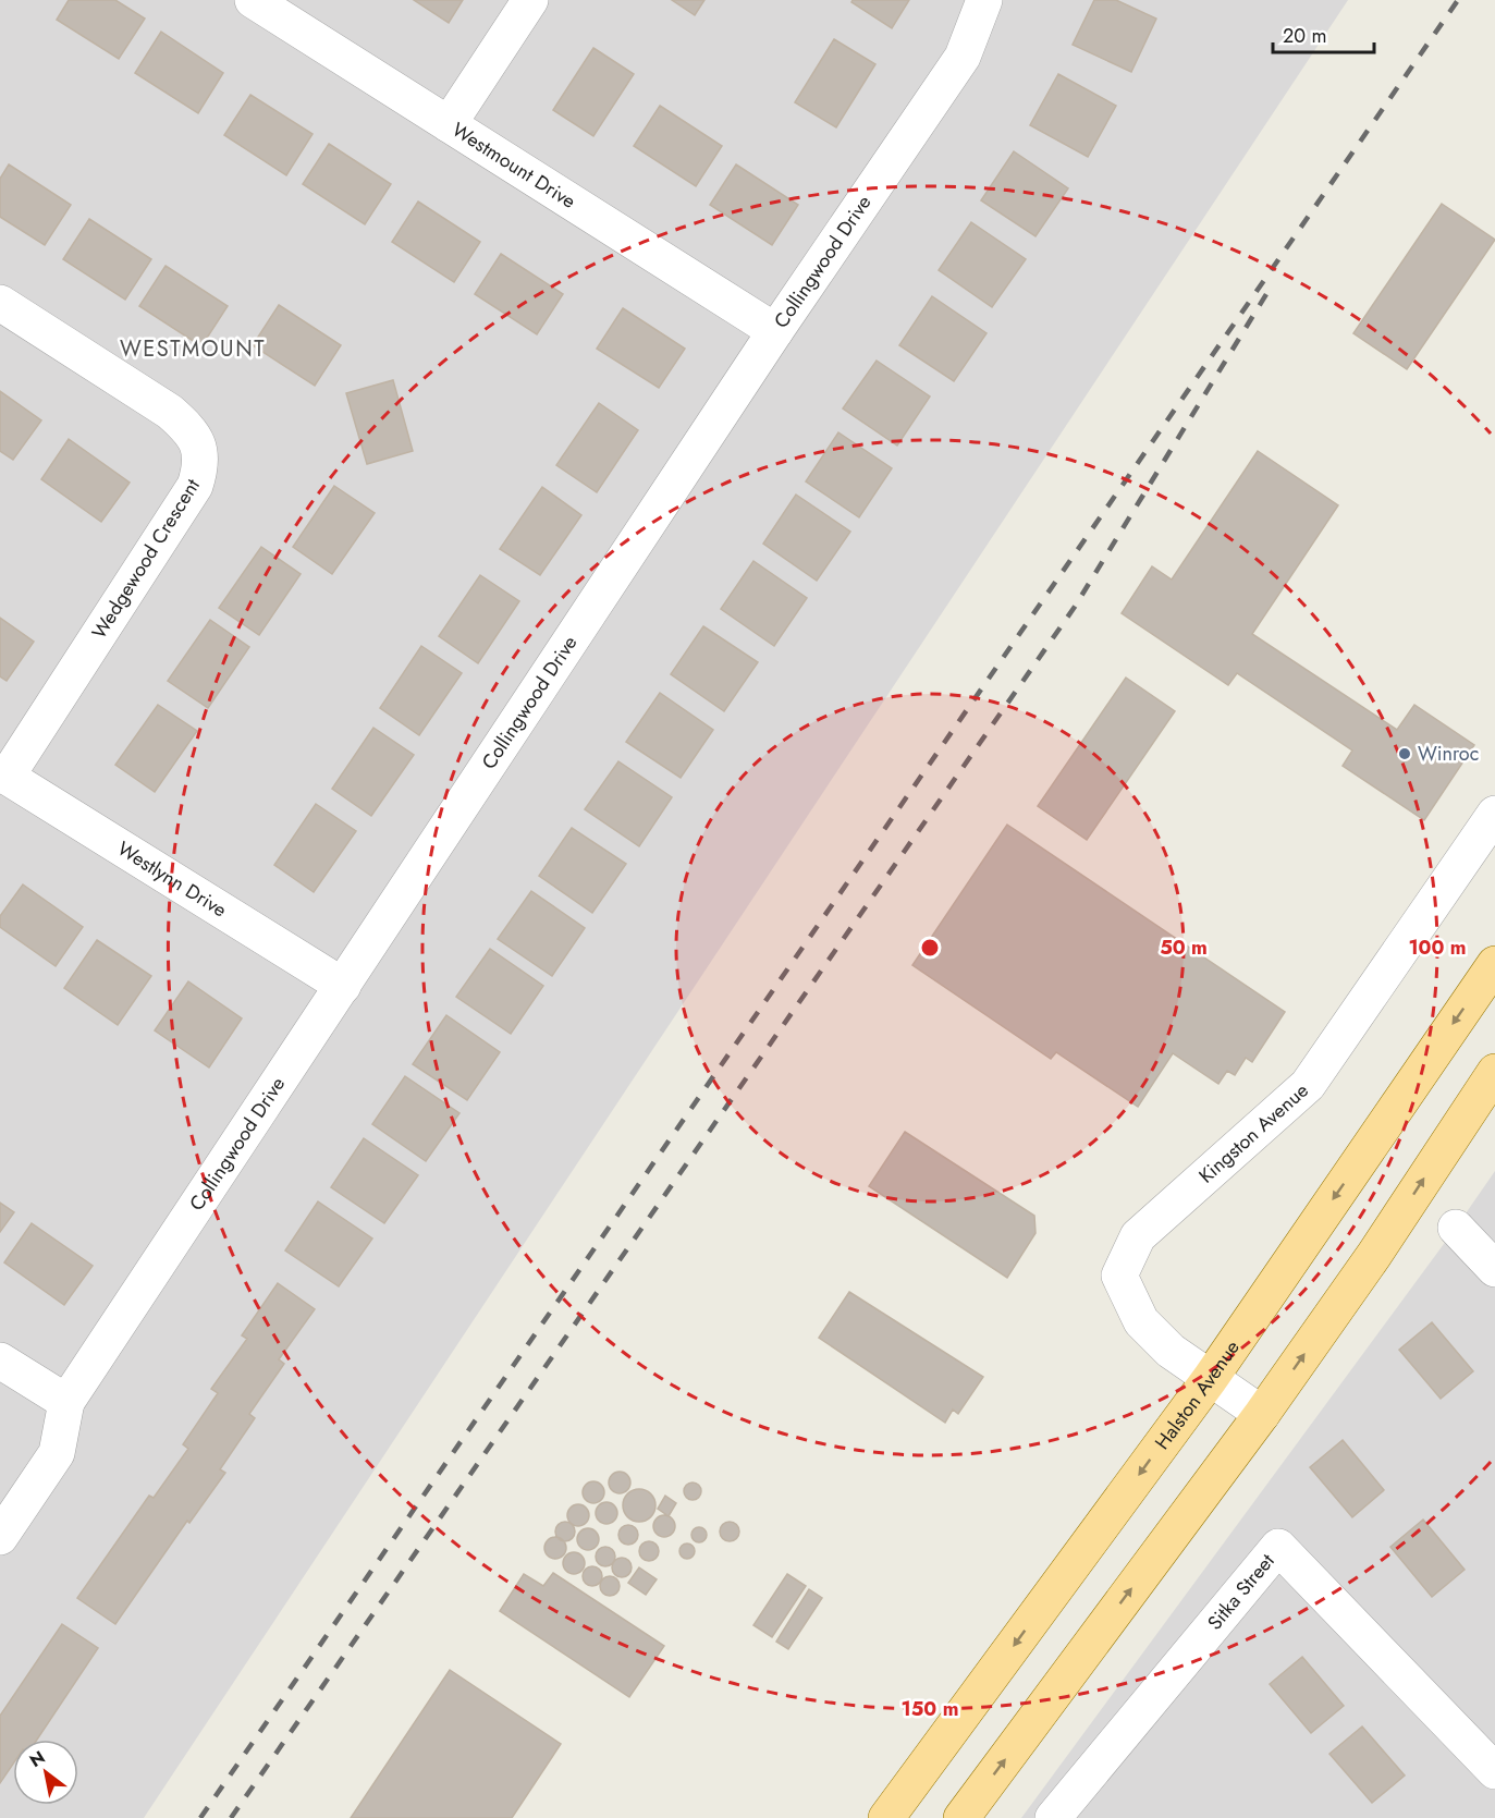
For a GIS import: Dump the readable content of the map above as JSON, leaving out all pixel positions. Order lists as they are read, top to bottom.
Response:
{
  "streets": {
    "main road": ["Halston Avenue"],
    "street": [
      "Westmount Drive",
      "Collingwood Drive",
      "Wedgewood Crescent",
      "Westlynn Drive",
      "Kingston Avenue",
      "Sitka Street"
    ]
  },
  "crossings": [
    ["Westmount Drive", "Collingwood Drive"],
    ["Collingwood Drive", "Westlynn Drive"],
    ["Wedgewood Crescent", "Westlynn Drive"],
    ["Kingston Avenue", "Halston Avenue"]
  ],
  "districts": ["WESTMOUNT"],
  "places": ["Winroc"],
  "scale_bar": "20 m",
  "north": "top left",
  "rings": ["50 m", "100 m", "150 m"]
}
